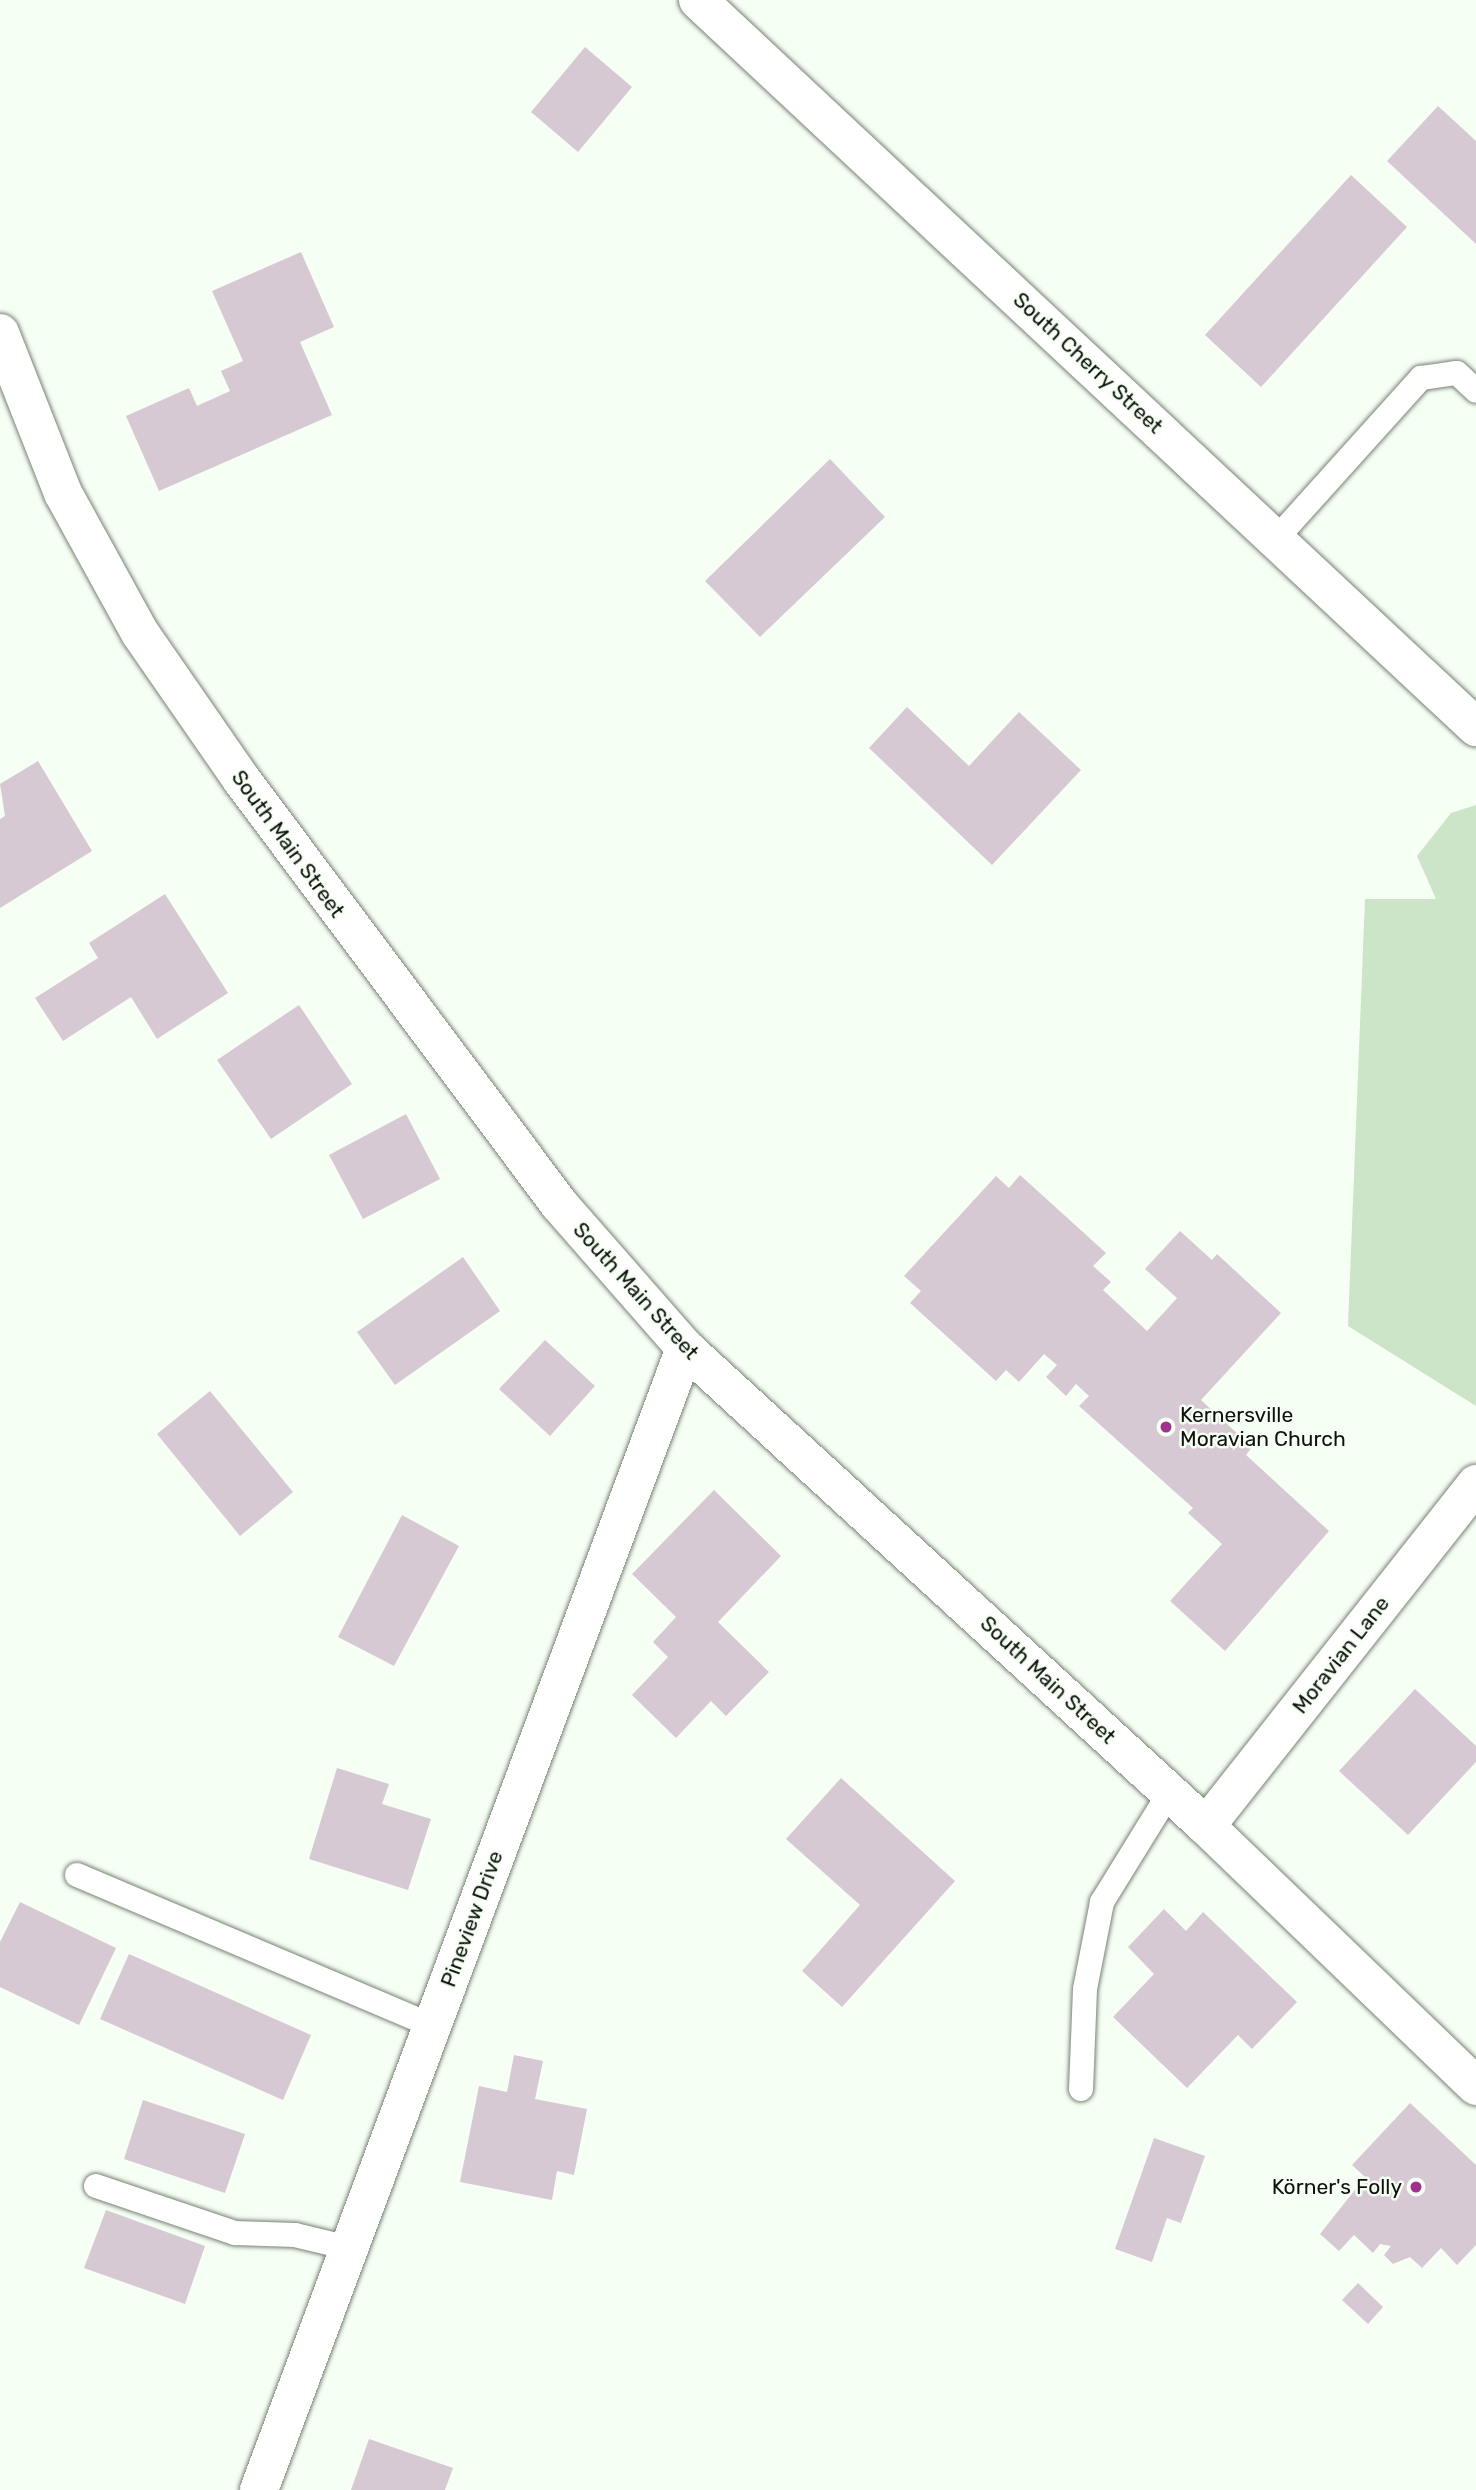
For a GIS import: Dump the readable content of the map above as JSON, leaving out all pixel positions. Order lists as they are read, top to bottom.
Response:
{
  "streets": {
    "main road": [
      "South Cherry Street",
      "South Main Street",
      "Moravian Lane",
      "Pineview Drive"
    ]
  },
  "crossings": [
    ["South Main Street", "Moravian Lane"],
    ["South Main Street", "Pineview Drive"]
  ],
  "places": ["Kernersville Moravian Church", "Körner's Folly"]
}
